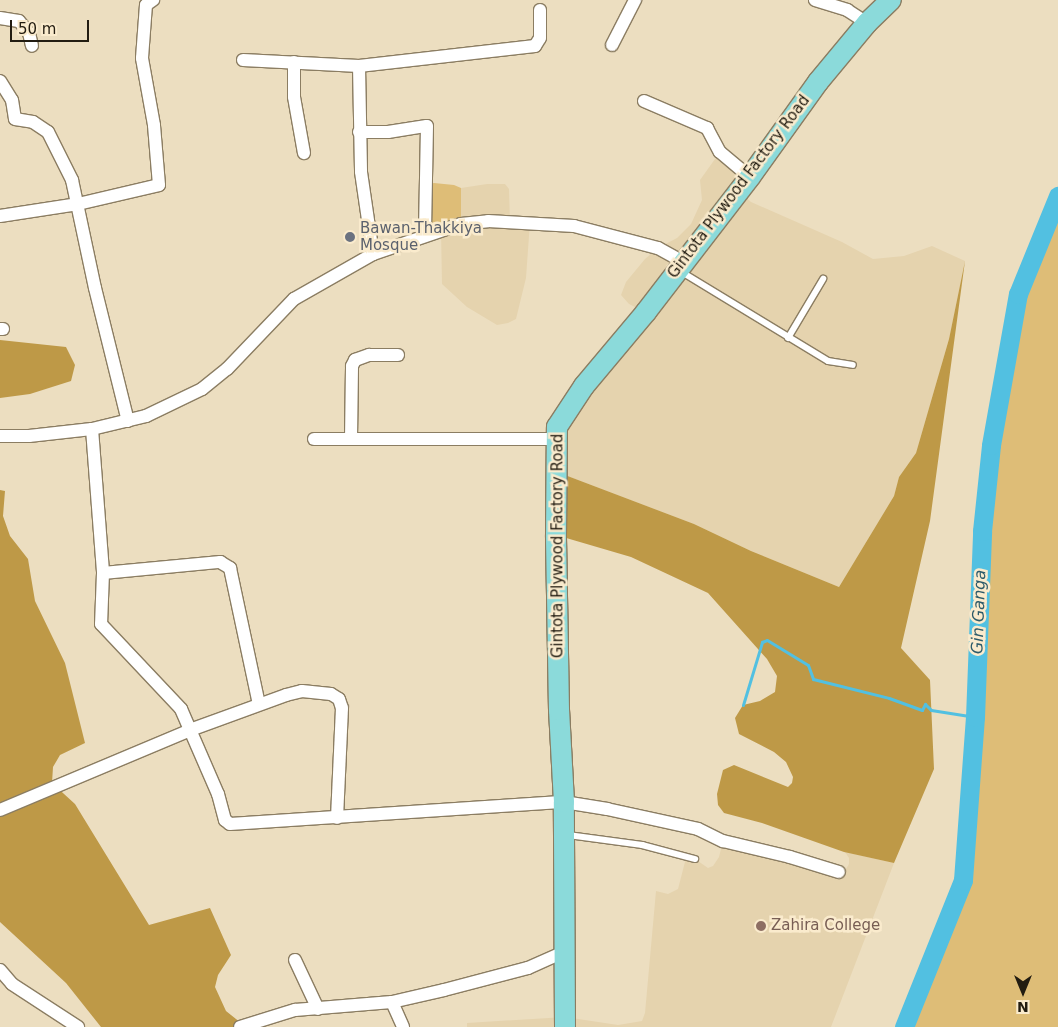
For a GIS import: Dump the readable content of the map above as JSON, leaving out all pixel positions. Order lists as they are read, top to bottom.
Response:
{
  "streets": {
    "main road": ["Gintota Plywood Factory Road"]
  },
  "water": ["Gin Ganga"],
  "places": ["Bawan-Thakkiya Mosque", "Zahira College"],
  "scale_bar": "50 m",
  "north": "bottom"
}
